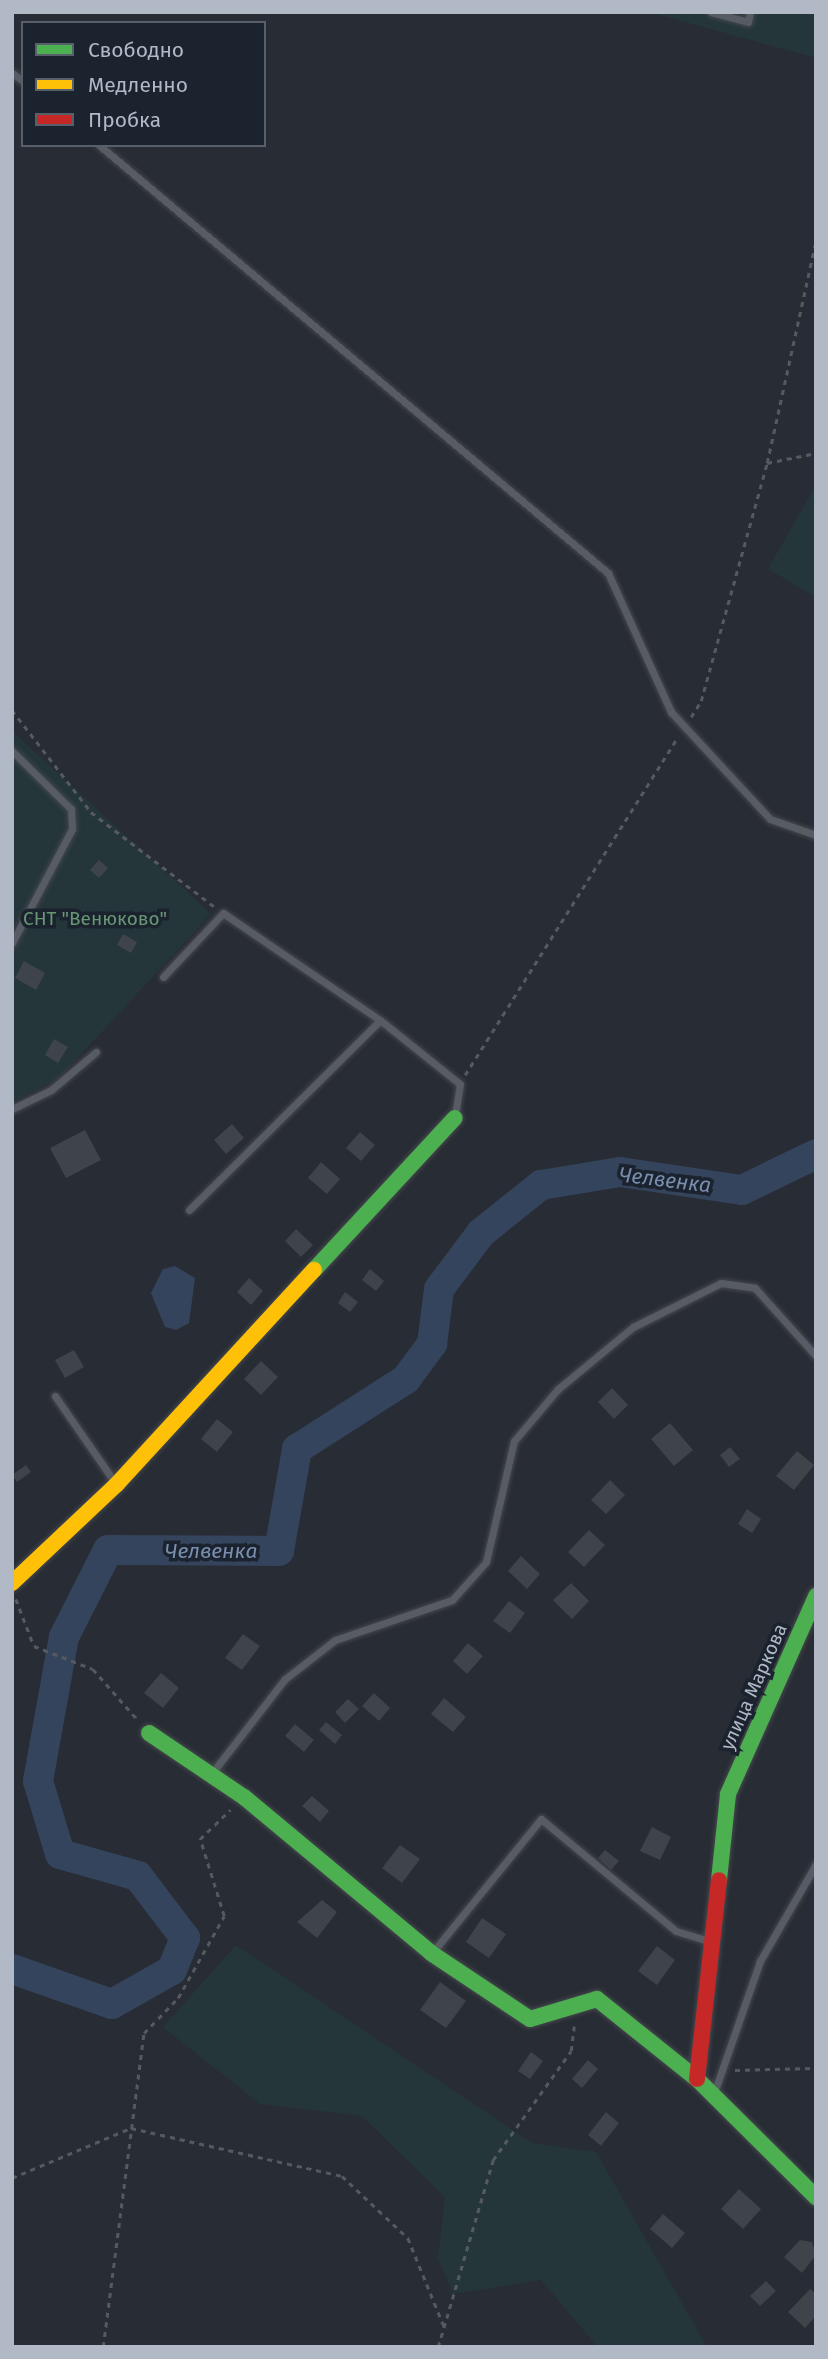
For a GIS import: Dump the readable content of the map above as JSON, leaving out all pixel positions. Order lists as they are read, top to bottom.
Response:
{
  "streets": {
    "street": ["улица Маркова"]
  },
  "water": ["Челвенка"],
  "parks": ["СНТ \"Венюково\""],
  "legend": ["Свободно", "Медленно", "Пробка"]
}
